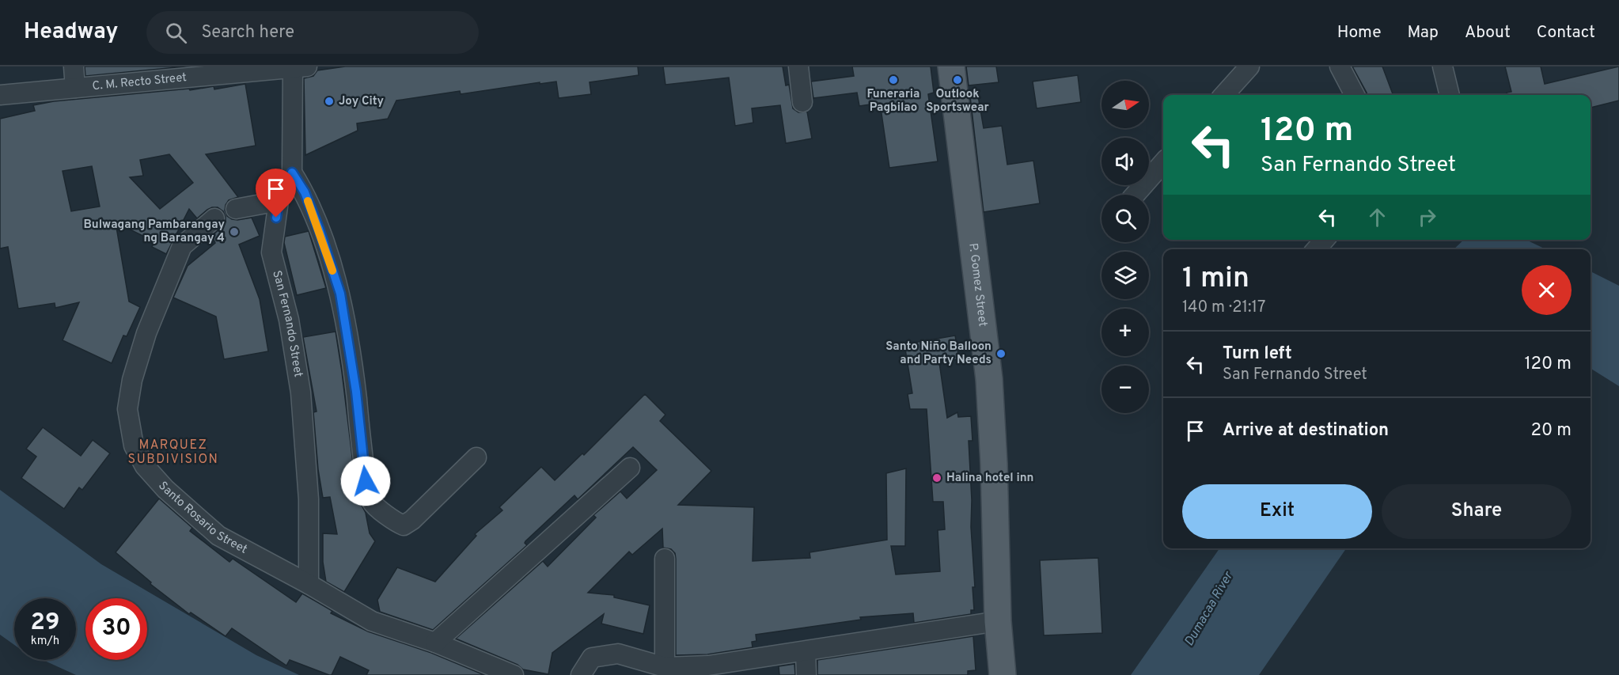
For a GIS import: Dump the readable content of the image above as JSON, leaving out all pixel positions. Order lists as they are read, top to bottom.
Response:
{
  "streets": {
    "main road": ["P. Gomez Street"],
    "street": ["C. M. Recto Street", "San Fernando Street", "Santo Rosario Street"]
  },
  "crossings": [
    ["C. M. Recto Street", "San Fernando Street"],
    ["San Fernando Street", "Santo Rosario Street"]
  ],
  "districts": ["MARQUEZ SUBDIVISION"],
  "water": ["Dumacaa River"],
  "places": [
    "Funeraria Pagbilao",
    "Outlook Sportswear",
    "Joy City",
    "Bulwagang Pambarangay ng Barangay 4",
    "Santo Niño Balloon and Party Needs",
    "Halina hotel inn"
  ],
  "north": "right",
  "page": {
    "header": "Headway",
    "search": "Search here",
    "nav": [
      "Home",
      "Map",
      "About",
      "Contact"
    ],
    "map_buttons": ["+", "−"],
    "turn": ["120 m", "San Fernando Street"],
    "heading": ["1 min", "140 m · 21:17"],
    "list": [
      {
        "name": "Turn left",
        "note": "San Fernando Street",
        "value": "120 m"
      },
      {
        "name": "Arrive at destination",
        "value": "20 m"
      }
    ],
    "buttons": ["Exit", "Share"],
    "speed": "29 km/h",
    "limit": "30"
  }
}
